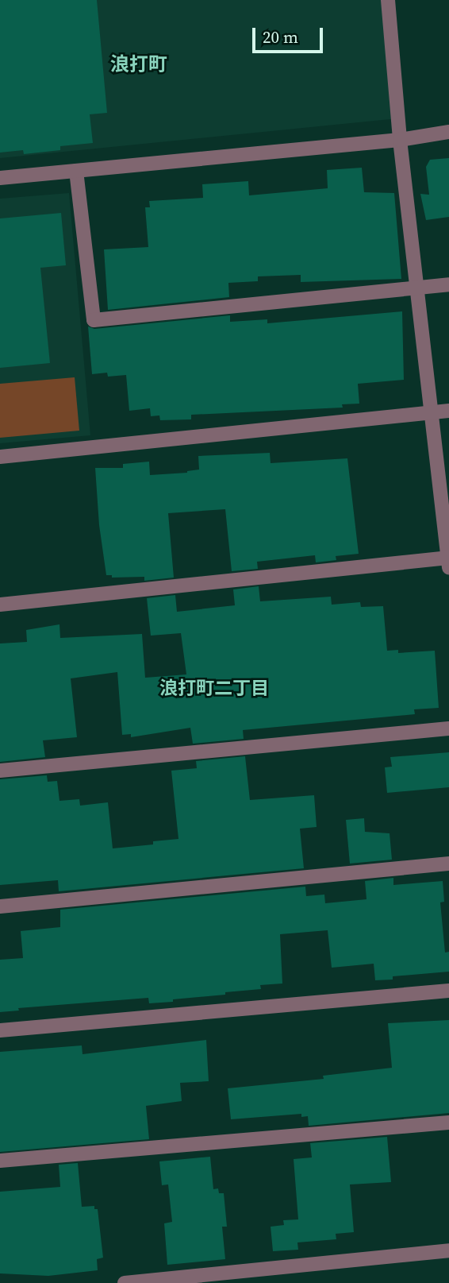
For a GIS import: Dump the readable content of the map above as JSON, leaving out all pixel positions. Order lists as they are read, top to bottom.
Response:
{
  "districts": ["浪打町", "浪打町二丁目"],
  "scale_bar": "20 m"
}
